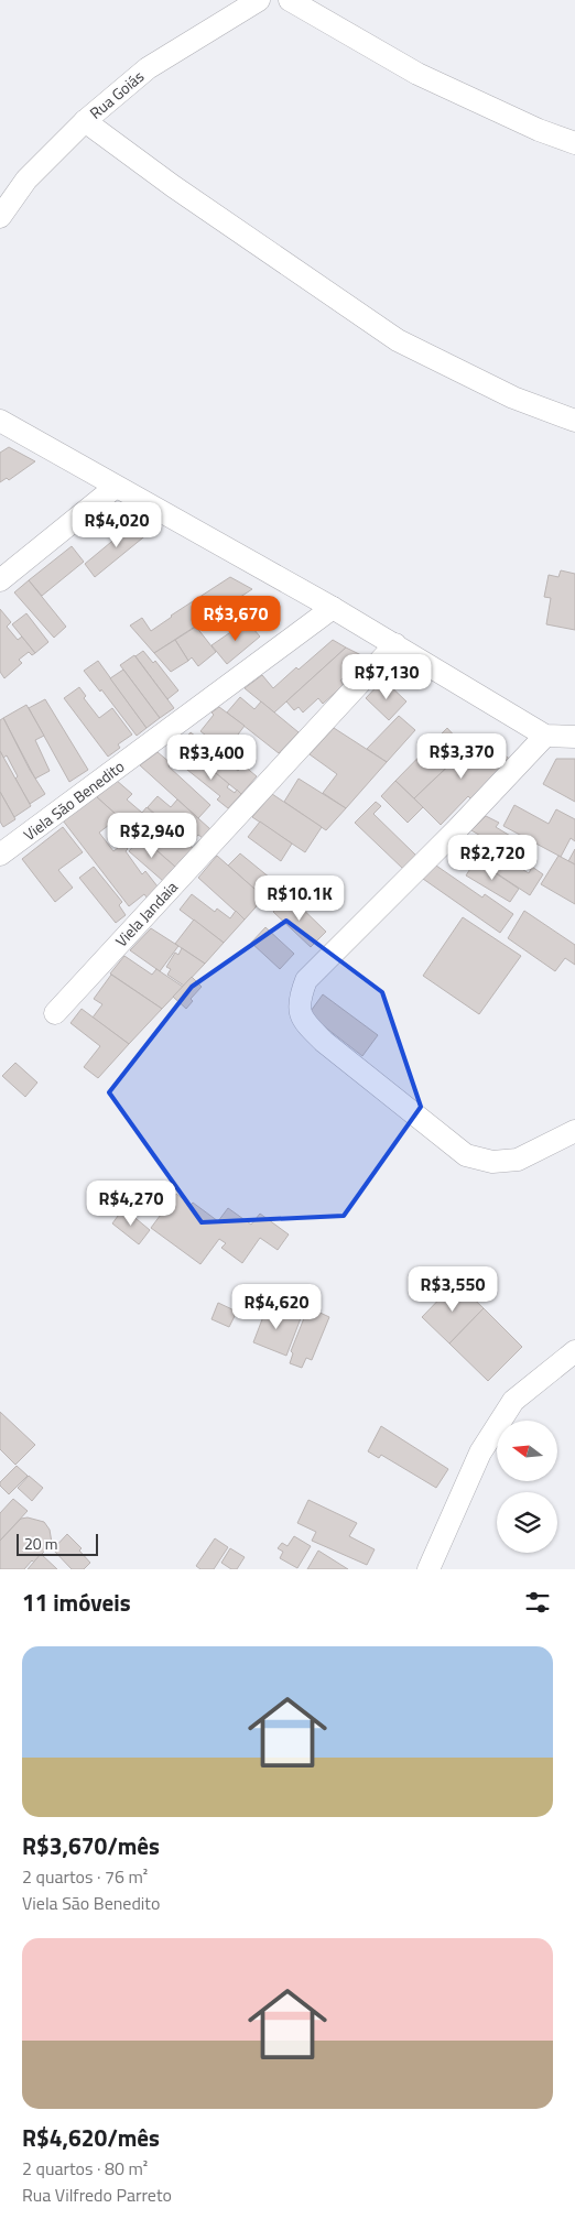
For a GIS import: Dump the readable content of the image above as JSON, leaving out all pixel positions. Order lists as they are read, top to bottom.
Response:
{
  "streets": {
    "street": ["Rua Goiás", "Viela São Benedito", "Viela Jandaia"]
  },
  "scale_bar": "20 m",
  "north": "left",
  "page": {
    "price": [
      "R$4,020",
      "R$3,670",
      "R$7,130",
      "R$3,370",
      "R$3,400",
      "R$2,940",
      "R$2,720",
      "R$10.1K",
      "R$4,270",
      "R$3,550",
      "R$4,620"
    ],
    "scale": "20 m",
    "heading": "11 imóveis",
    "list": [
      {
        "name": "R$3,670/mês",
        "note": "2 quartos · 76 m² · Viela São Benedito"
      },
      {
        "name": "R$4,620/mês",
        "note": "2 quartos · 80 m² · Rua Vilfredo Parreto"
      }
    ]
  }
}
